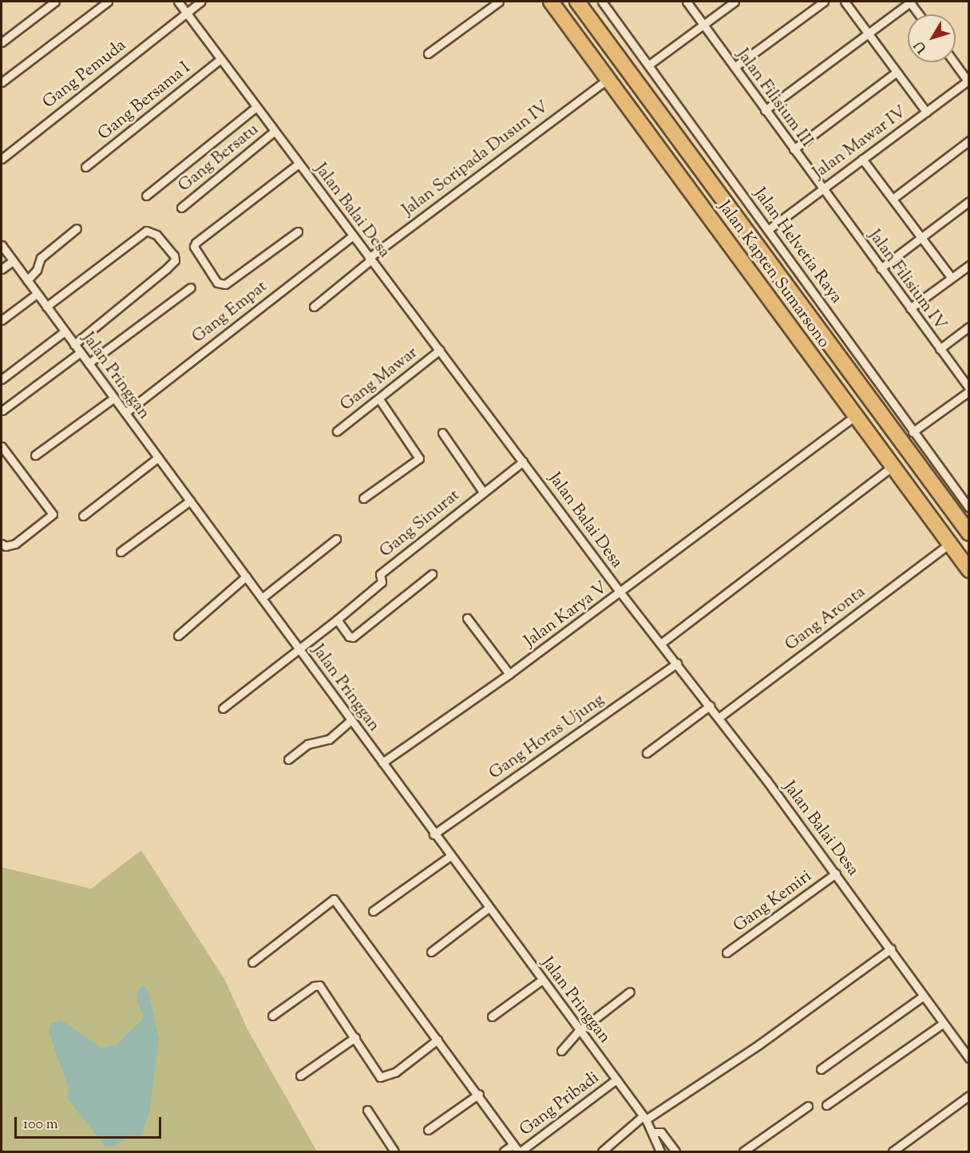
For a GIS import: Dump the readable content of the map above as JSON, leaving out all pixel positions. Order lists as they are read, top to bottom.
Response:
{
  "streets": {
    "highway": ["Jalan Kapten Sumarsono"],
    "street": [
      "Gang Pemuda",
      "Jalan Filisium III",
      "Gang Bersama I",
      "Jalan Mawar IV",
      "Gang Bersatu",
      "Jalan Soripada Dusun IV",
      "Jalan Balai Desa",
      "Jalan Helvetia Raya",
      "Jalan Filisium IV",
      "Gang Empat",
      "Jalan Pringgan",
      "Gang Mawar",
      "Gang Sinurat",
      "Jalan Karya V",
      "Gang Aronta",
      "Gang Horas Ujung",
      "Gang Kemiri",
      "Gang Pribadi"
    ]
  },
  "crossings": [
    ["Gang Pemuda", "Jalan Balai Desa"],
    ["Jalan Filisium III", "Jalan Mawar IV"],
    ["Jalan Filisium III", "Jalan Filisium IV"],
    ["Gang Bersama I", "Jalan Balai Desa"],
    ["Jalan Mawar IV", "Jalan Helvetia Raya"],
    ["Jalan Mawar IV", "Jalan Filisium IV"],
    ["Gang Bersatu", "Jalan Balai Desa"],
    ["Jalan Soripada Dusun IV", "Jalan Balai Desa"],
    ["Jalan Soripada Dusun IV", "Jalan Kapten Sumarsono"],
    ["Jalan Balai Desa", "Gang Empat"],
    ["Jalan Balai Desa", "Gang Mawar"],
    ["Jalan Balai Desa", "Gang Sinurat"],
    ["Jalan Balai Desa", "Jalan Karya V"],
    ["Jalan Balai Desa", "Gang Aronta"],
    ["Jalan Balai Desa", "Gang Horas Ujung"],
    ["Jalan Balai Desa", "Gang Kemiri"],
    ["Jalan Kapten Sumarsono", "Jalan Karya V"],
    ["Jalan Kapten Sumarsono", "Gang Aronta"],
    ["Gang Empat", "Jalan Pringgan"],
    ["Jalan Pringgan", "Gang Sinurat"],
    ["Jalan Pringgan", "Jalan Karya V"],
    ["Jalan Pringgan", "Gang Horas Ujung"],
    ["Jalan Pringgan", "Gang Pribadi"]
  ],
  "scale_bar": "100 m",
  "north": "bottom left"
}
